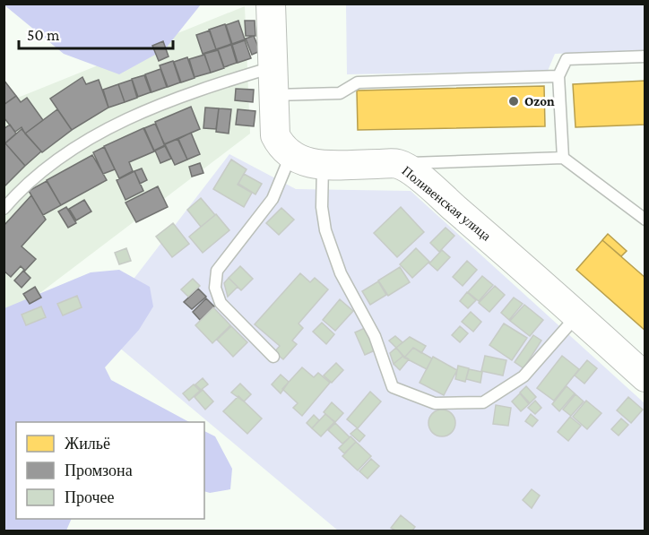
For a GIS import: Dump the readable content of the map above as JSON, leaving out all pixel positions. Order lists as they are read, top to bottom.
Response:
{
  "streets": {
    "street": ["Поливенская улица"]
  },
  "places": ["Ozon"],
  "legend": ["Жильё", "Промзона", "Прочее"],
  "scale_bar": "50 m"
}
